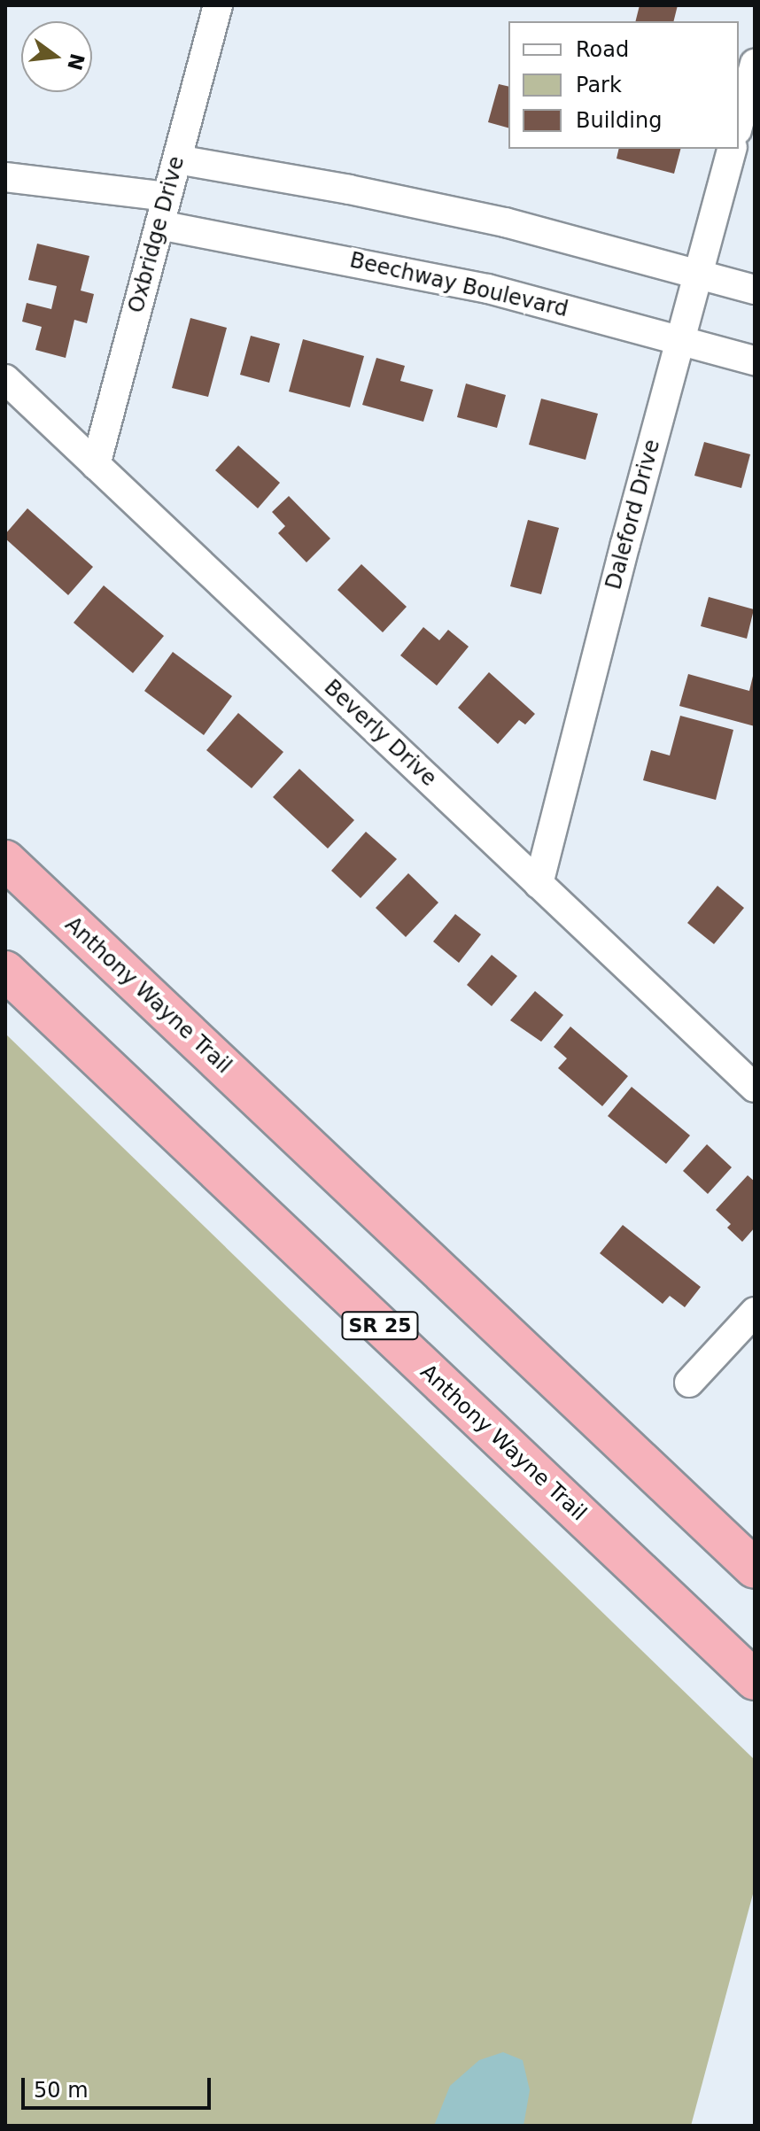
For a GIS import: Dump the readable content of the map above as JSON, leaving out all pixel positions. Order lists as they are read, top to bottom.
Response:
{
  "streets": {
    "highway": ["Anthony Wayne Trail", "SR 25"],
    "street": [
      "Oxbridge Drive",
      "Beechway Boulevard",
      "Daleford Drive",
      "Beverly Drive"
    ]
  },
  "crossings": [
    ["Oxbridge Drive", "Beechway Boulevard"],
    ["Oxbridge Drive", "Beverly Drive"],
    ["Beechway Boulevard", "Daleford Drive"],
    ["Daleford Drive", "Beverly Drive"]
  ],
  "legend": ["Road", "Park", "Building"],
  "scale_bar": "50 m",
  "north": "right"
}
